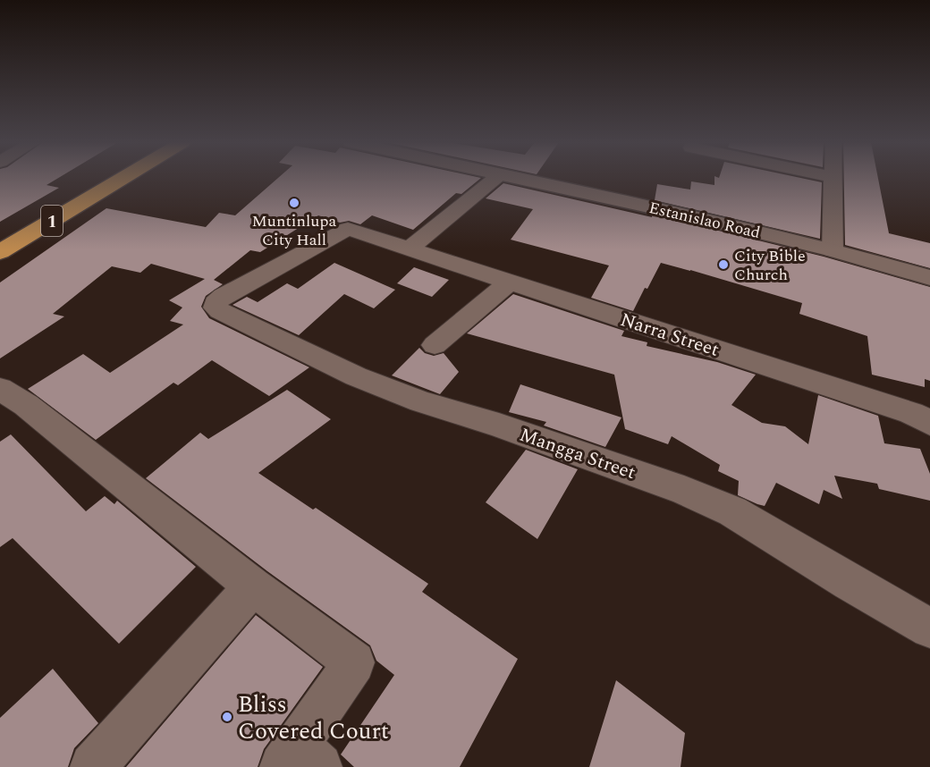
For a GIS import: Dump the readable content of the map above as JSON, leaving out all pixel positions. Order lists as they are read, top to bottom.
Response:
{
  "streets": {
    "highway": ["1"],
    "street": ["Estanislao Road", "Narra Street", "Mangga Street"]
  },
  "crossings": [
    ["Narra Street", "Mangga Street"]
  ],
  "places": ["Muntinlupa City Hall", "City Bible Church", "Bliss Covered Court"]
}
